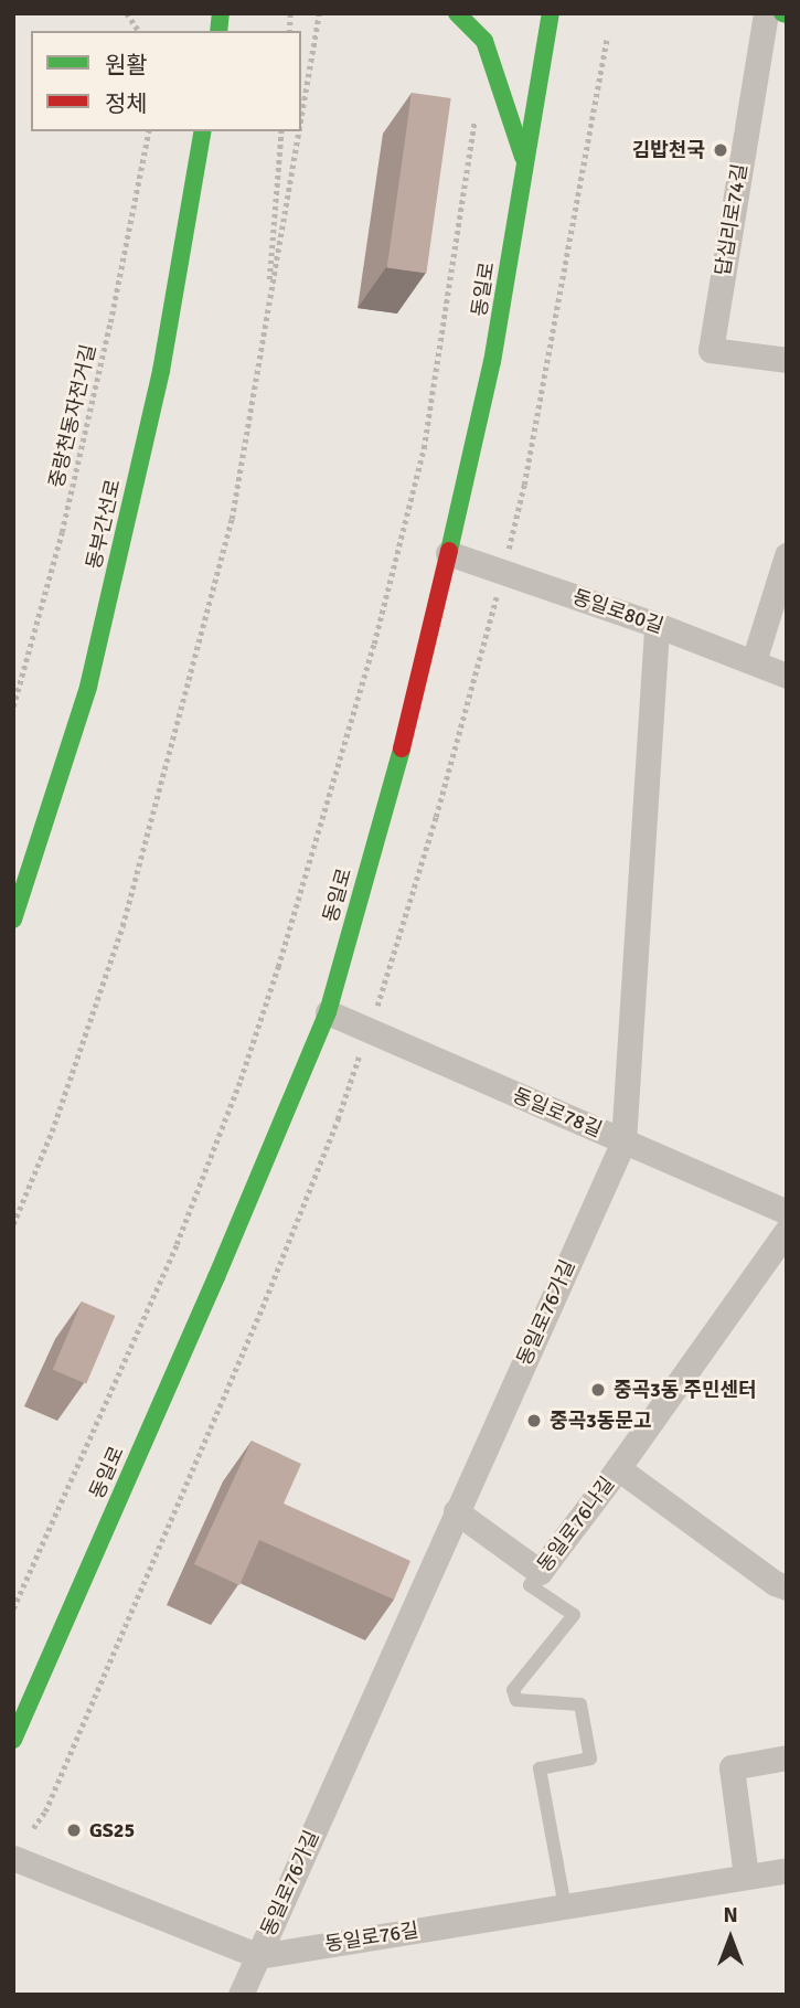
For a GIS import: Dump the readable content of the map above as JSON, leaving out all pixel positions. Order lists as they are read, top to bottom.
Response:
{
  "streets": {
    "main road": ["동일로", "동부간선로"],
    "street": [
      "답십리로74길",
      "동일로80길",
      "동일로78길",
      "동일로76가길",
      "동일로76나길",
      "동일로76길"
    ],
    "path": ["중랑천동자전거길"]
  },
  "crossings": [
    ["동일로", "동일로80길"],
    ["동일로", "동일로78길"],
    ["동일로80길", "동일로76가길"],
    ["동일로78길", "동일로76가길"],
    ["동일로76가길", "동일로76길"],
    ["동일로76나길", "동일로76길"]
  ],
  "places": [
    "김밥천국",
    "중곡3동 주민센터",
    "중곡3동문고",
    "GS25"
  ],
  "legend": ["원활", "정체"],
  "north": "top"
}
